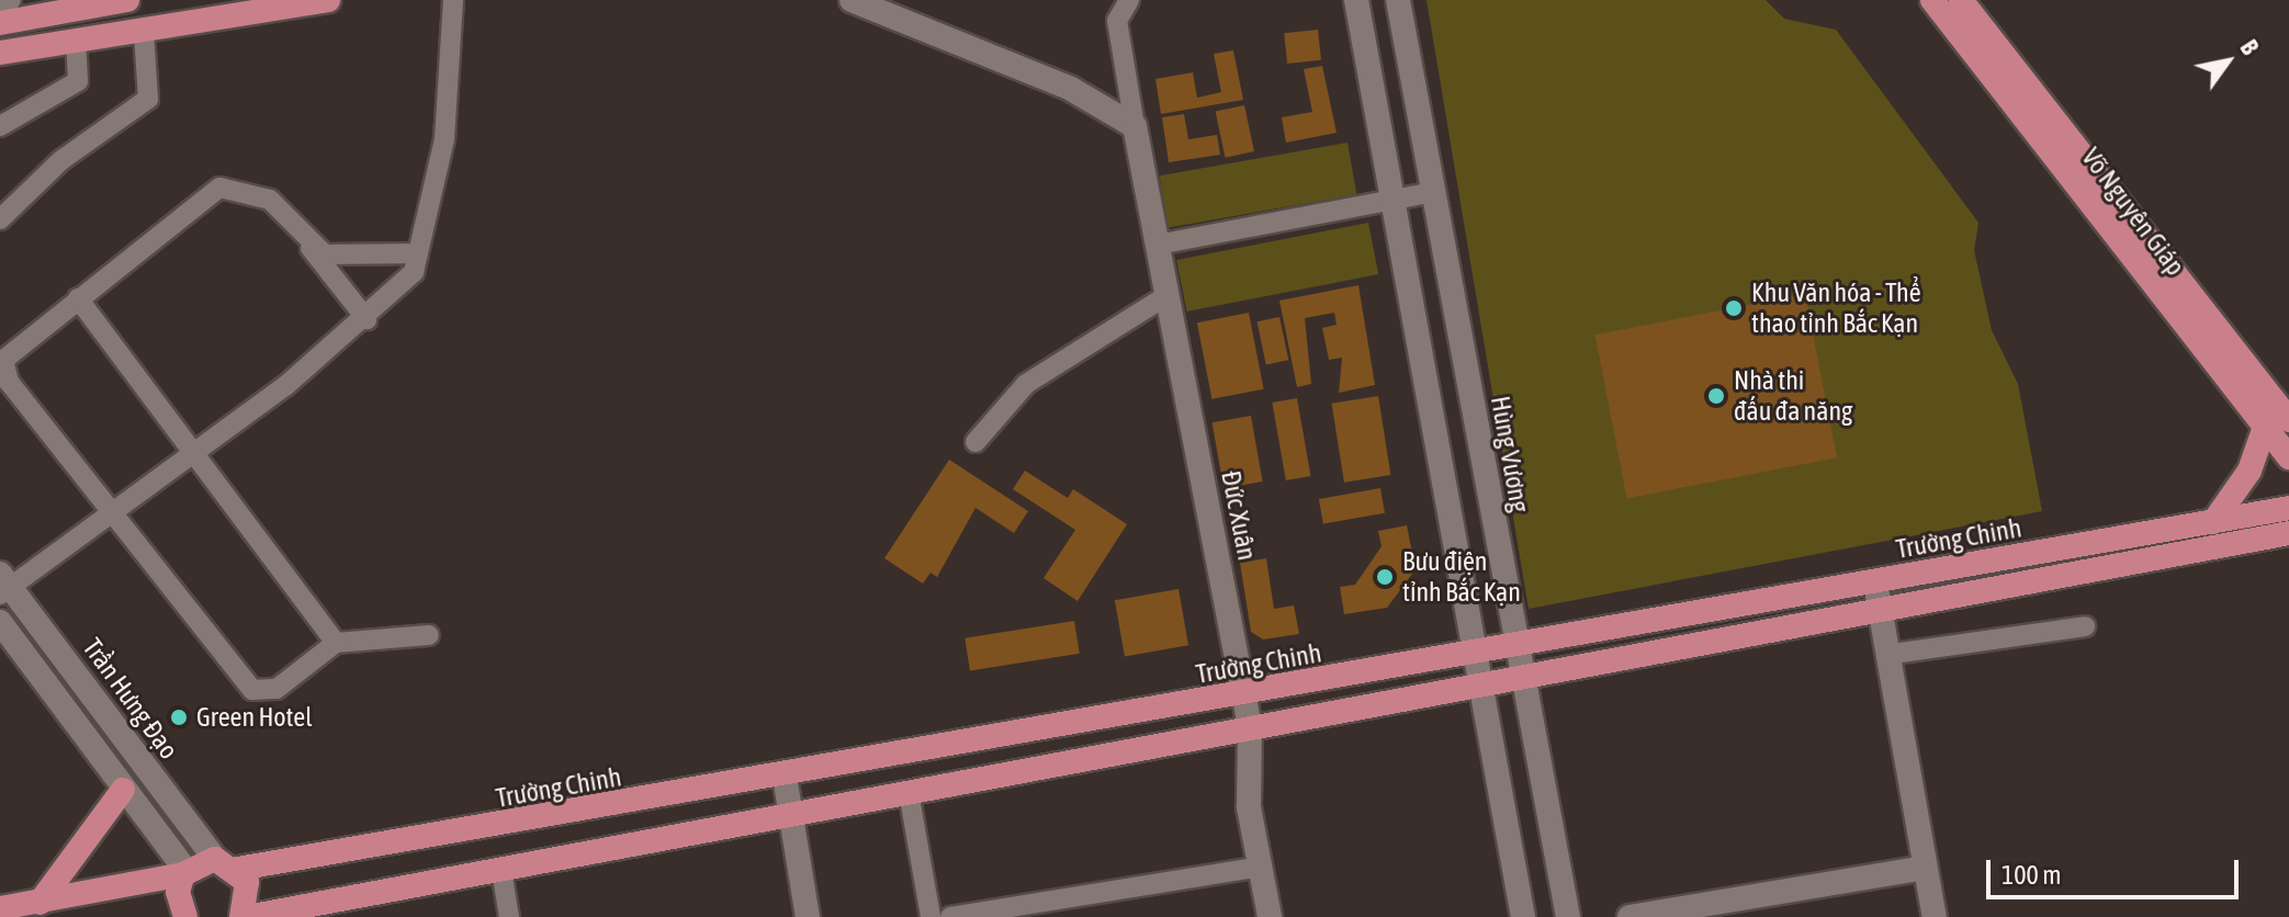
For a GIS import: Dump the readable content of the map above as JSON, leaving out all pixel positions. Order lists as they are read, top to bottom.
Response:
{
  "streets": {
    "main road": ["Võ Nguyên Giáp", "Trường Chinh"],
    "street": ["Hùng Vương", "Đức Xuân", "Trần Hưng Đạo"]
  },
  "crossings": [
    ["Hùng Vương", "Trường Chinh"],
    ["Đức Xuân", "Trường Chinh"]
  ],
  "places": [
    "Khu Văn hóa - Thể thao tỉnh Bắc Kạn",
    "Nhà thi đấu đa năng",
    "Bưu điện tỉnh Bắc Kạn",
    "Green Hotel"
  ],
  "scale_bar": "100 m",
  "north": "top right"
}
